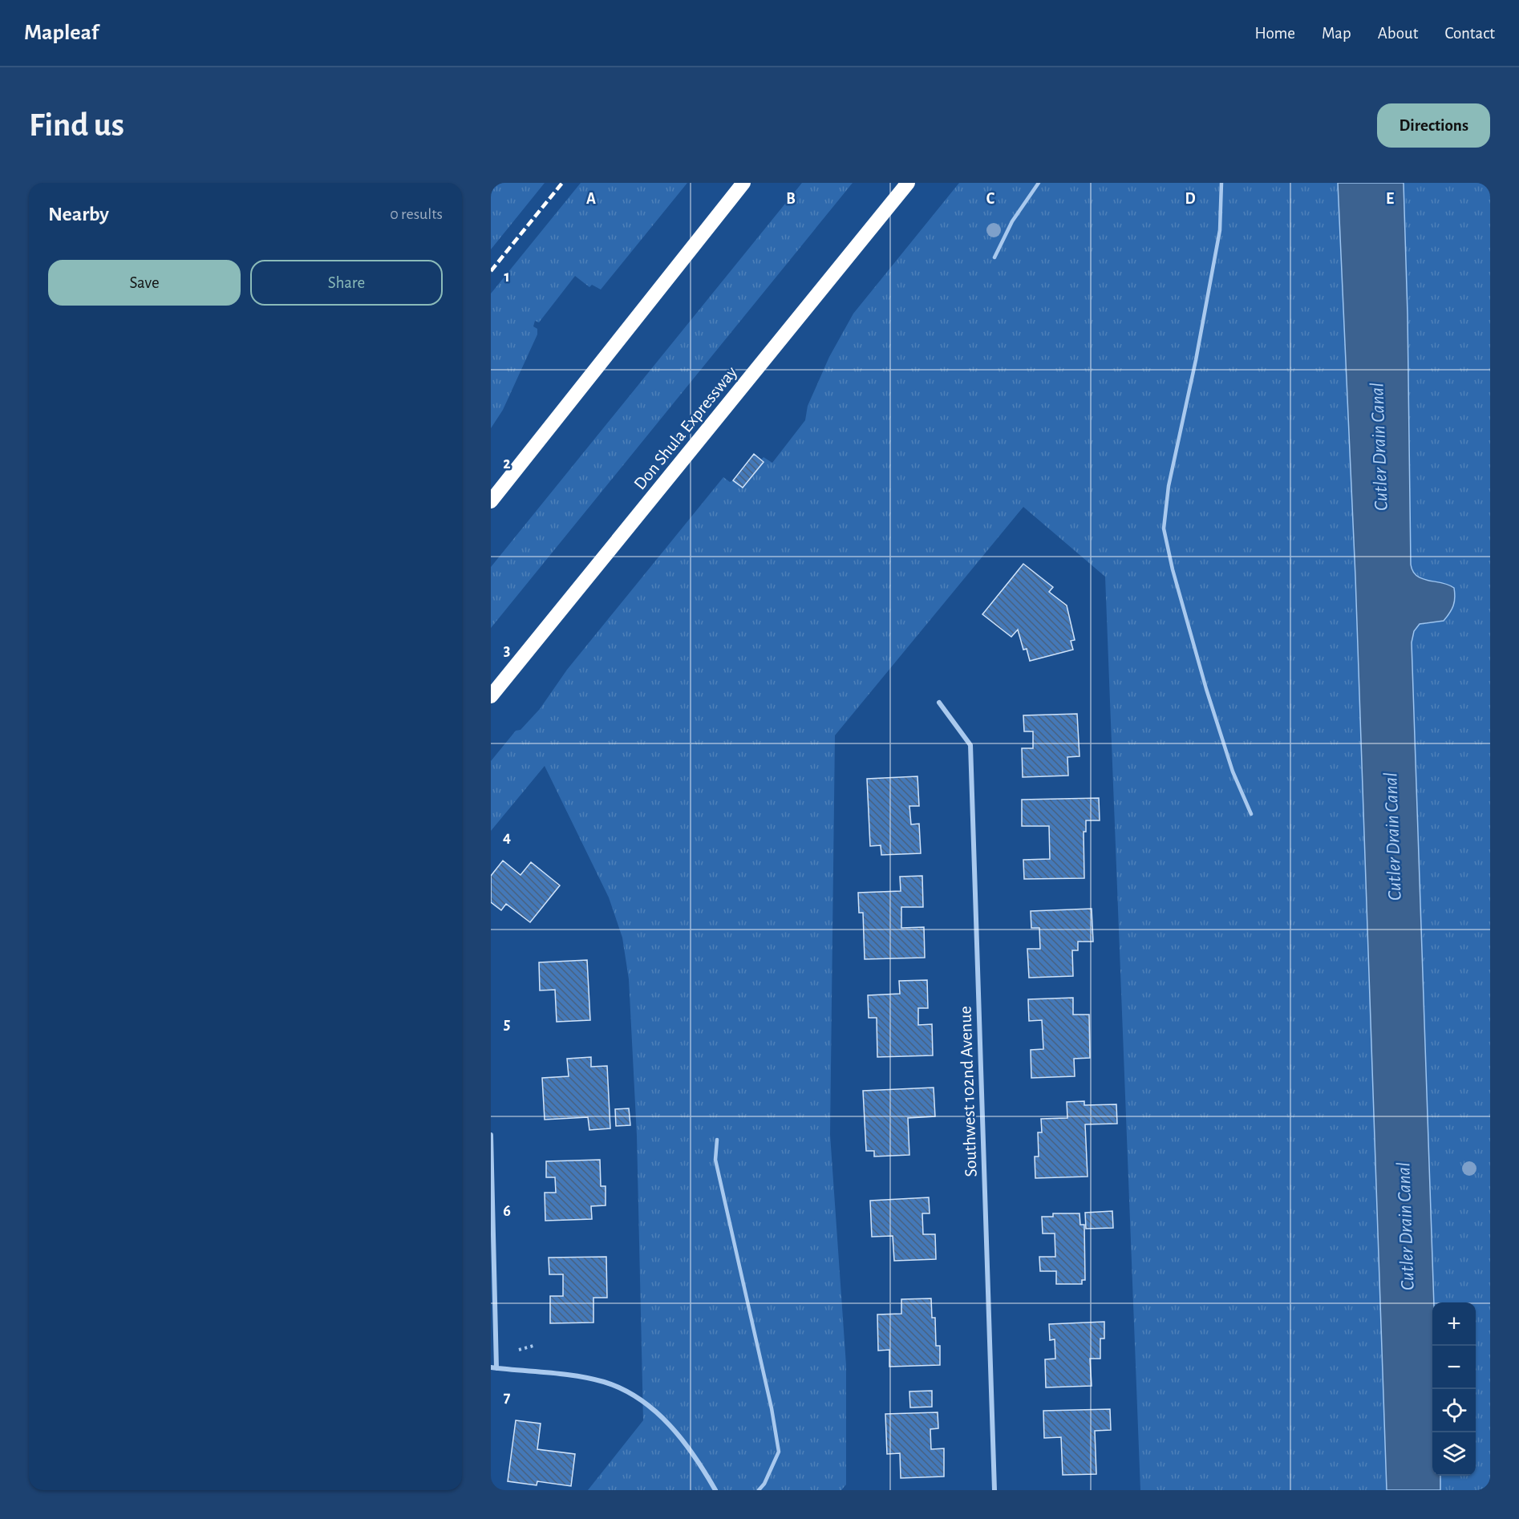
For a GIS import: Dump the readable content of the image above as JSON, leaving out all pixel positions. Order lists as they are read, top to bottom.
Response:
{
  "streets": {
    "highway": ["Don Shula Expressway"],
    "street": ["Southwest 102nd Avenue"]
  },
  "water": ["Cutler Drain Canal"],
  "page": {
    "header": "Mapleaf",
    "nav": [
      "Home",
      "Map",
      "About",
      "Contact"
    ],
    "buttons": [
      "Directions",
      ["Save", "Share"]
    ],
    "title": "Find us",
    "heading": ["Nearby", "0 results"],
    "map_buttons": ["+", "−"]
  },
  "grid": {
    "columns": [
      "A",
      "B",
      "C",
      "D",
      "E"
    ],
    "rows": [
      "1",
      "2",
      "3",
      "4",
      "5",
      "6",
      "7"
    ]
  }
}
